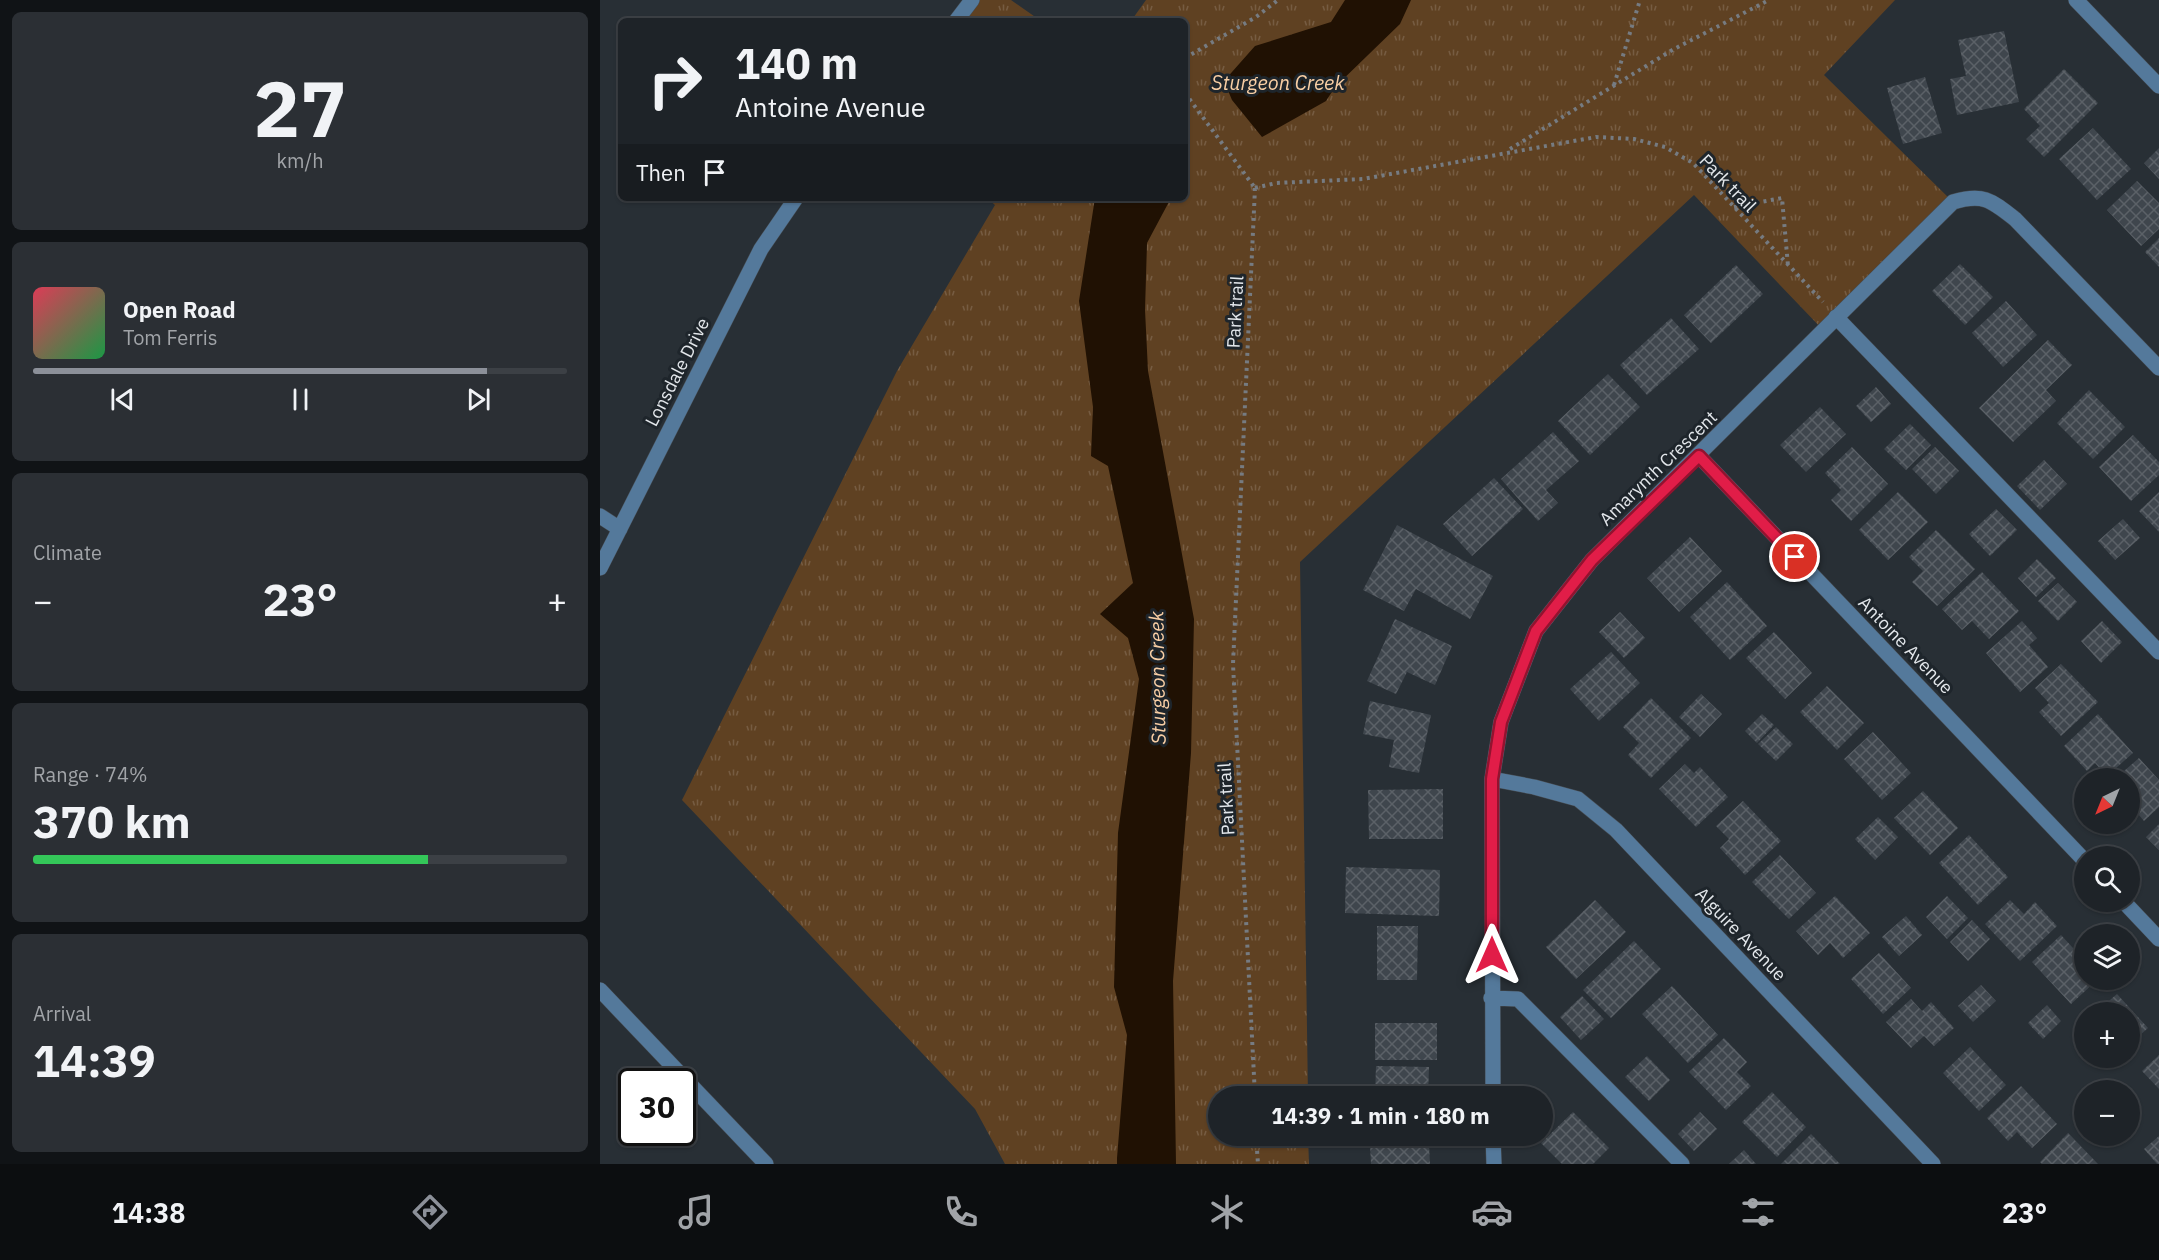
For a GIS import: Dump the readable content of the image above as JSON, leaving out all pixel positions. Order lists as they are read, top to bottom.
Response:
{
  "streets": {
    "street": [
      "Lonsdale Drive",
      "Amarynth Crescent",
      "Antoine Avenue",
      "Alguire Avenue"
    ],
    "path": ["Park trail"]
  },
  "crossings": [
    ["Park trail", "Amarynth Crescent"],
    ["Amarynth Crescent", "Antoine Avenue"],
    ["Amarynth Crescent", "Alguire Avenue"]
  ],
  "water": ["Sturgeon Creek"],
  "north": "bottom left",
  "page": {
    "tile": [
      ["27", "km/h"],
      "Climate",
      ["Range · 74%", "370 km"],
      ["Arrival", "14:39"]
    ],
    "turn": ["140 m", "Antoine Avenue"],
    "then": "Then",
    "song": ["Open Road", "Tom Ferris"],
    "heat": ["−", "23°", "+"],
    "map_buttons": ["+", "−"],
    "limit": "30",
    "trip": "14:39 · 1 min · 180 m",
    "tabs": ["14:38", "23°"]
  }
}
